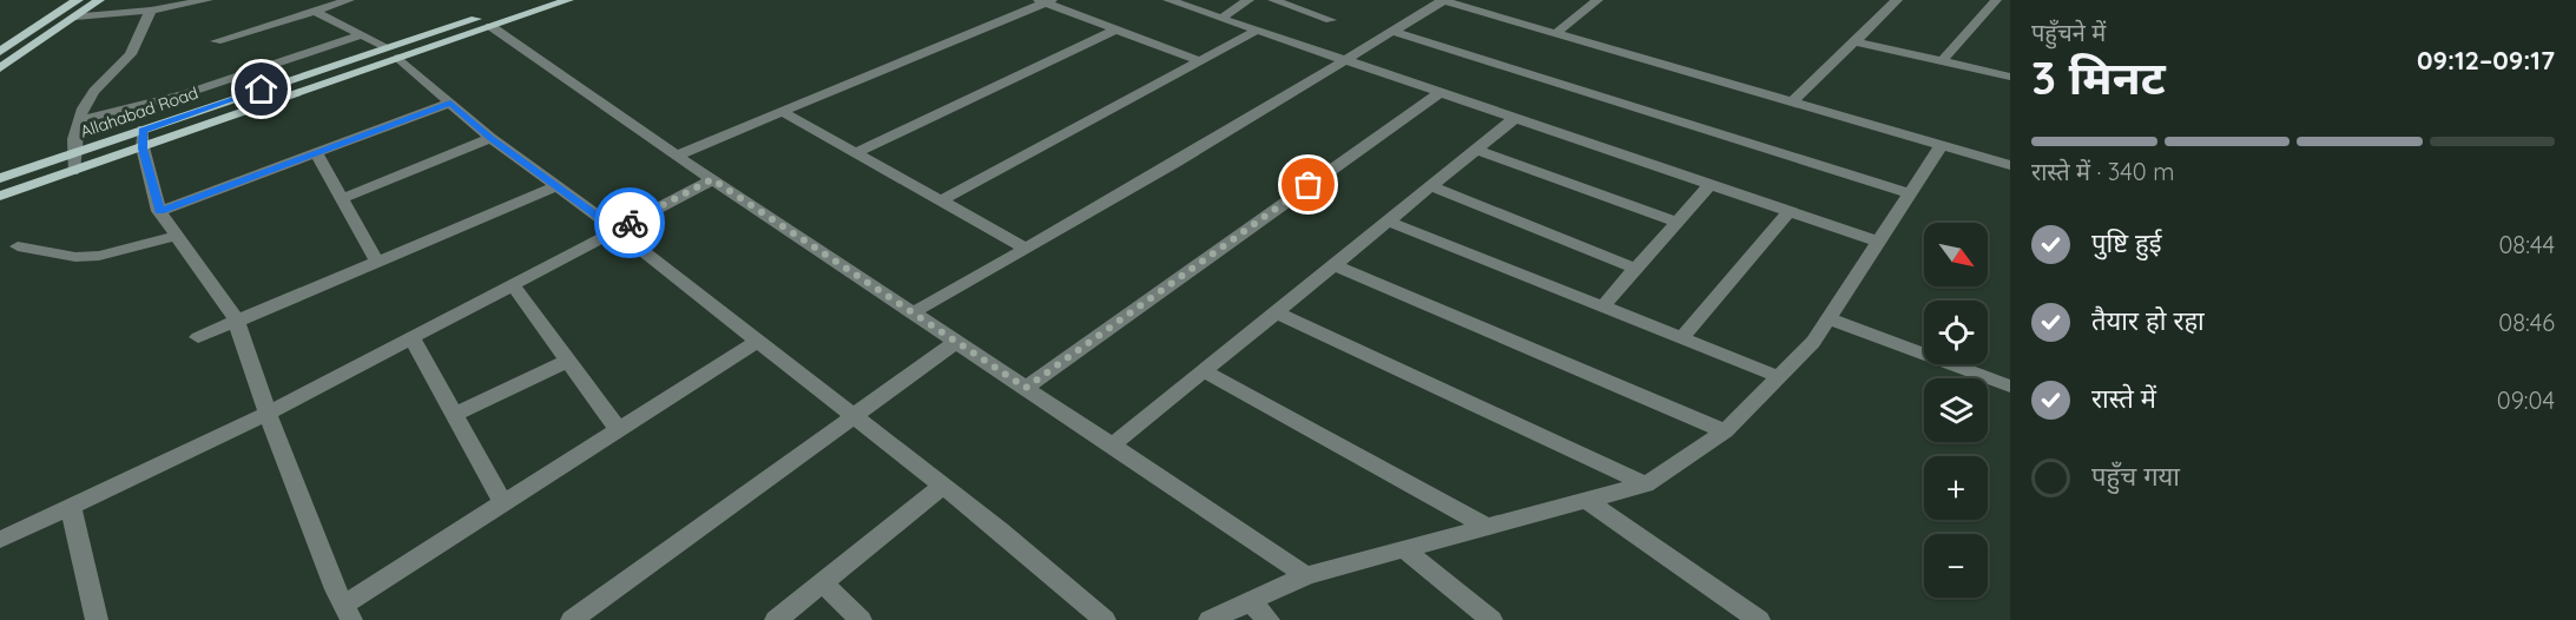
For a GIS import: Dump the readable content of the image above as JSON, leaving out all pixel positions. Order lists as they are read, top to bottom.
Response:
{
  "streets": {
    "main road": ["Allahabad Road"]
  },
  "north": "bottom right",
  "page": {
    "heading": ["3 मिनट", "पहुँचने में", "09:12–09:17"],
    "bar": "रास्ते में · 340 m",
    "list": [
      ["पुष्टि हुई", "08:44"],
      ["तैयार हो रहा", "08:46"],
      ["रास्ते में", "09:04"],
      "पहुँच गया"
    ],
    "map_buttons": ["+", "−"]
  }
}
